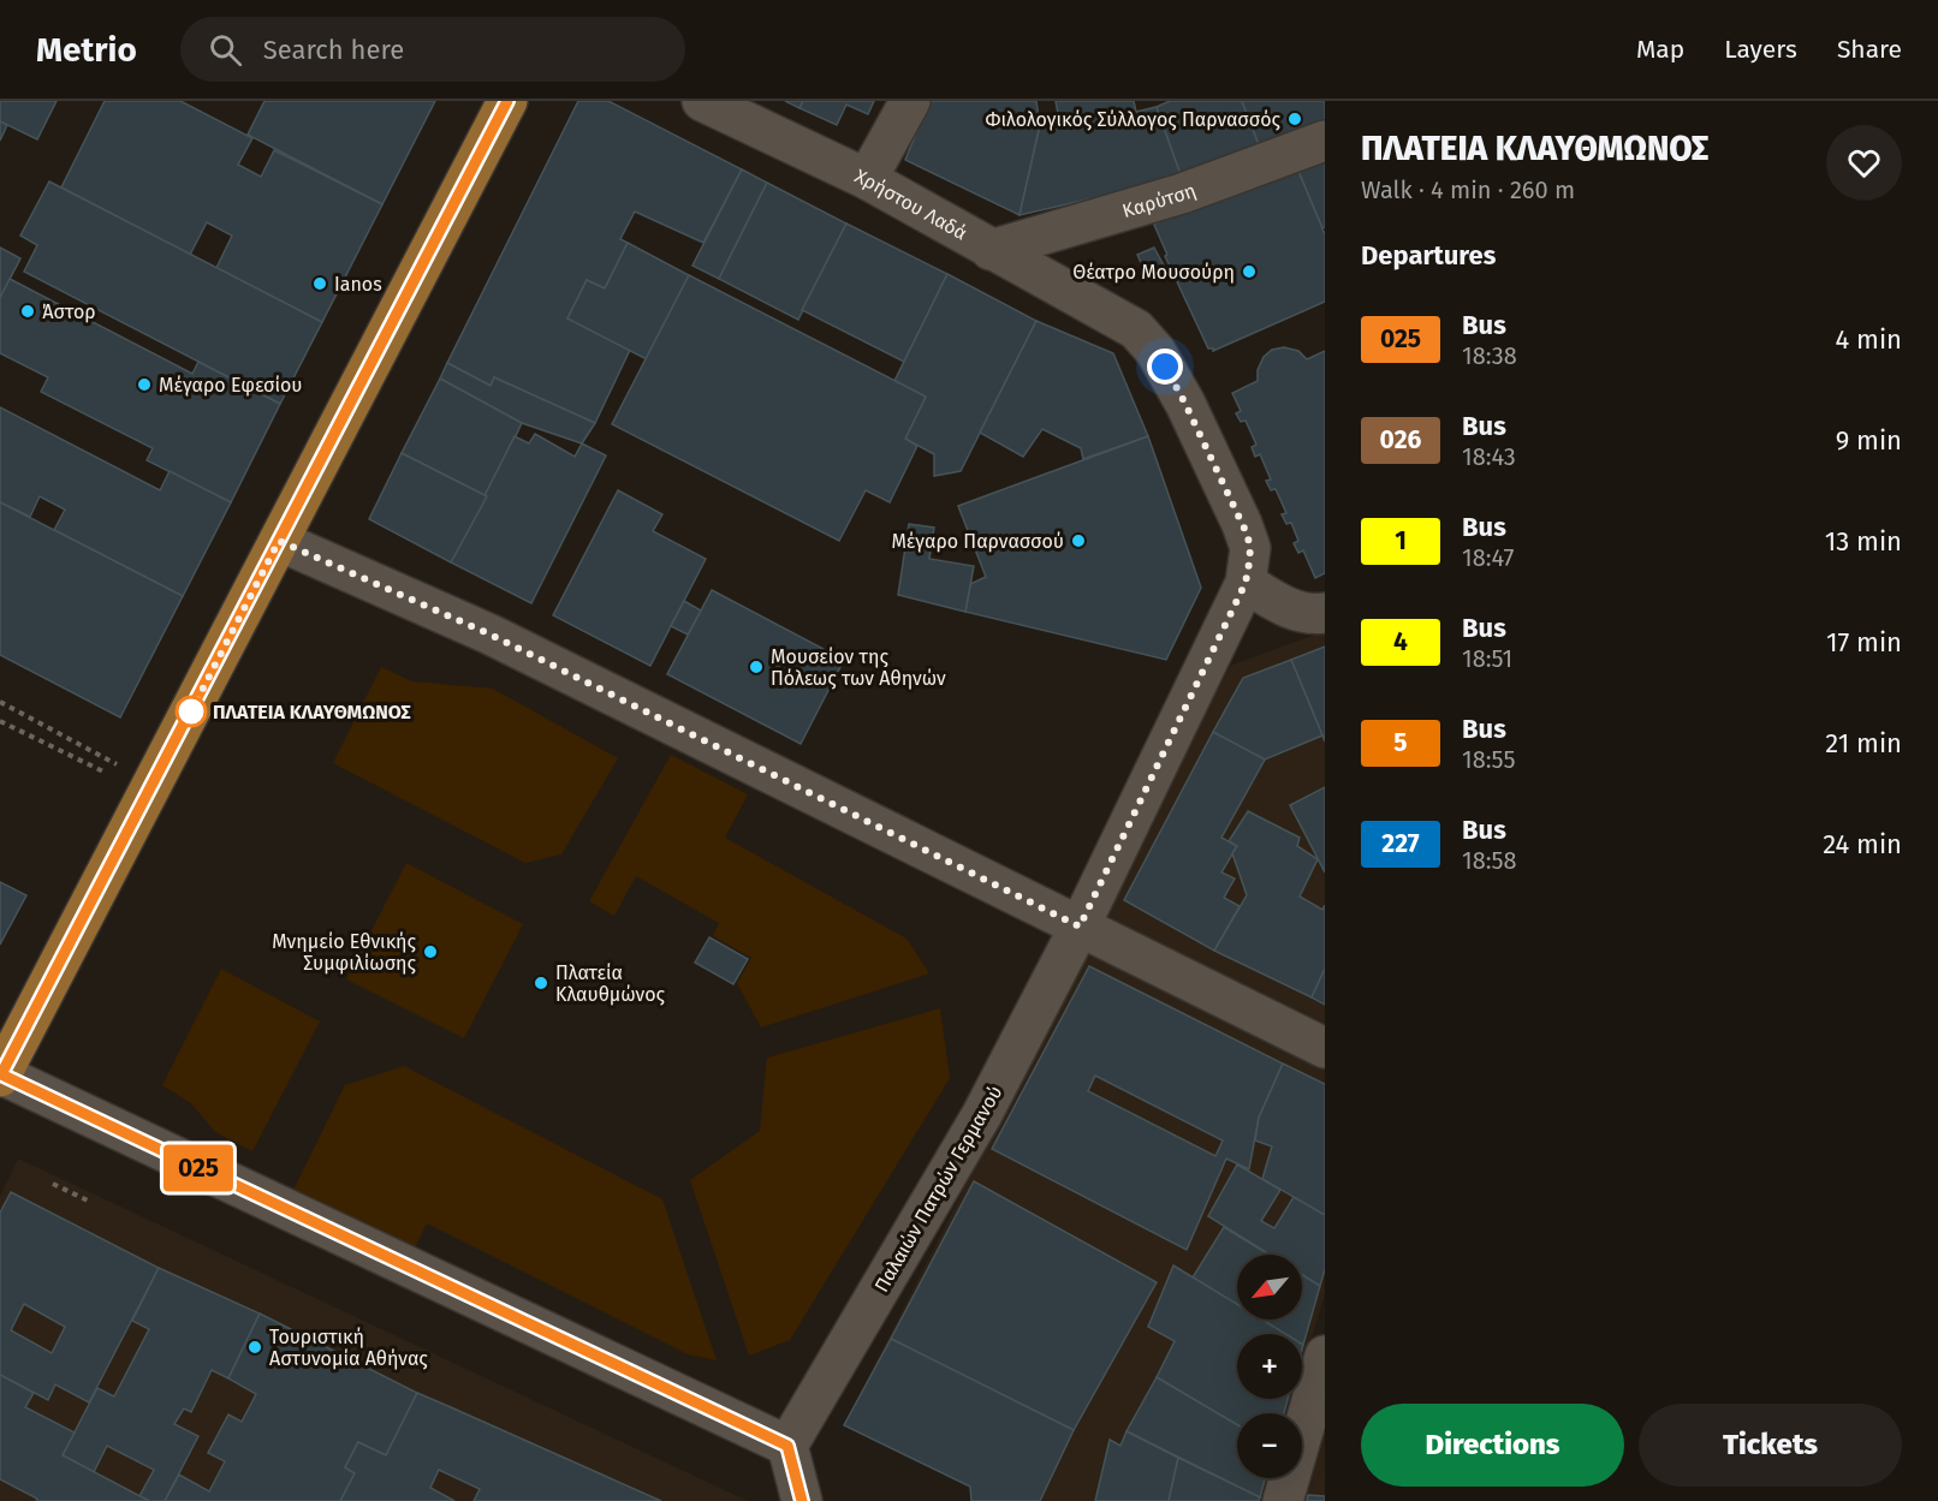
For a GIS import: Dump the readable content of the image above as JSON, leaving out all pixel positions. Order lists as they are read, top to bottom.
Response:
{
  "streets": {
    "street": ["Καρύτση", "Χρήστου Λαδά", "Παλαιών Πατρών Γερμανού"]
  },
  "crossings": [
    ["Καρύτση", "Χρήστου Λαδά"],
    ["Χρήστου Λαδά", "Παλαιών Πατρών Γερμανού"]
  ],
  "places": [
    "Φιλολογικός Σύλλογος Παρνασσός",
    "Θέατρο Μουσούρη",
    "Ianos",
    "Άστορ",
    "Μέγαρο Εφεσίου",
    "Μέγαρο Παρνασσού",
    "Μουσείον της Πόλεως των Αθηνών",
    "ΠΛΑΤΕΙΑ ΚΛΑΥΘΜΩΝΟΣ",
    "Μνημείο Εθνικής Συμφιλίωσης",
    "Πλατεία Κλαυθμώνος",
    "Τουριστική Αστυνομία Αθήνας"
  ],
  "lines": ["bus line 025"],
  "north": "bottom left",
  "page": {
    "header": "Metrio",
    "search": "Search here",
    "nav": ["Map", "Layers", "Share"],
    "on_map": "025",
    "heading": [
      ["ΠΛΑΤΕΙΑ ΚΛΑΥΘΜΩΝΟΣ", "Walk · 4 min · 260 m"],
      "Departures"
    ],
    "list": [
      {
        "mark": "025",
        "name": "Bus",
        "note": "18:38",
        "value": "4 min"
      },
      {
        "mark": "026",
        "name": "Bus",
        "note": "18:43",
        "value": "9 min"
      },
      {
        "mark": "1",
        "name": "Bus",
        "note": "18:47",
        "value": "13 min"
      },
      {
        "mark": "4",
        "name": "Bus",
        "note": "18:51",
        "value": "17 min"
      },
      {
        "mark": "5",
        "name": "Bus",
        "note": "18:55",
        "value": "21 min"
      },
      {
        "mark": "227",
        "name": "Bus",
        "note": "18:58",
        "value": "24 min"
      }
    ],
    "map_buttons": ["+", "−"],
    "buttons": ["Directions", "Tickets"]
  }
}
